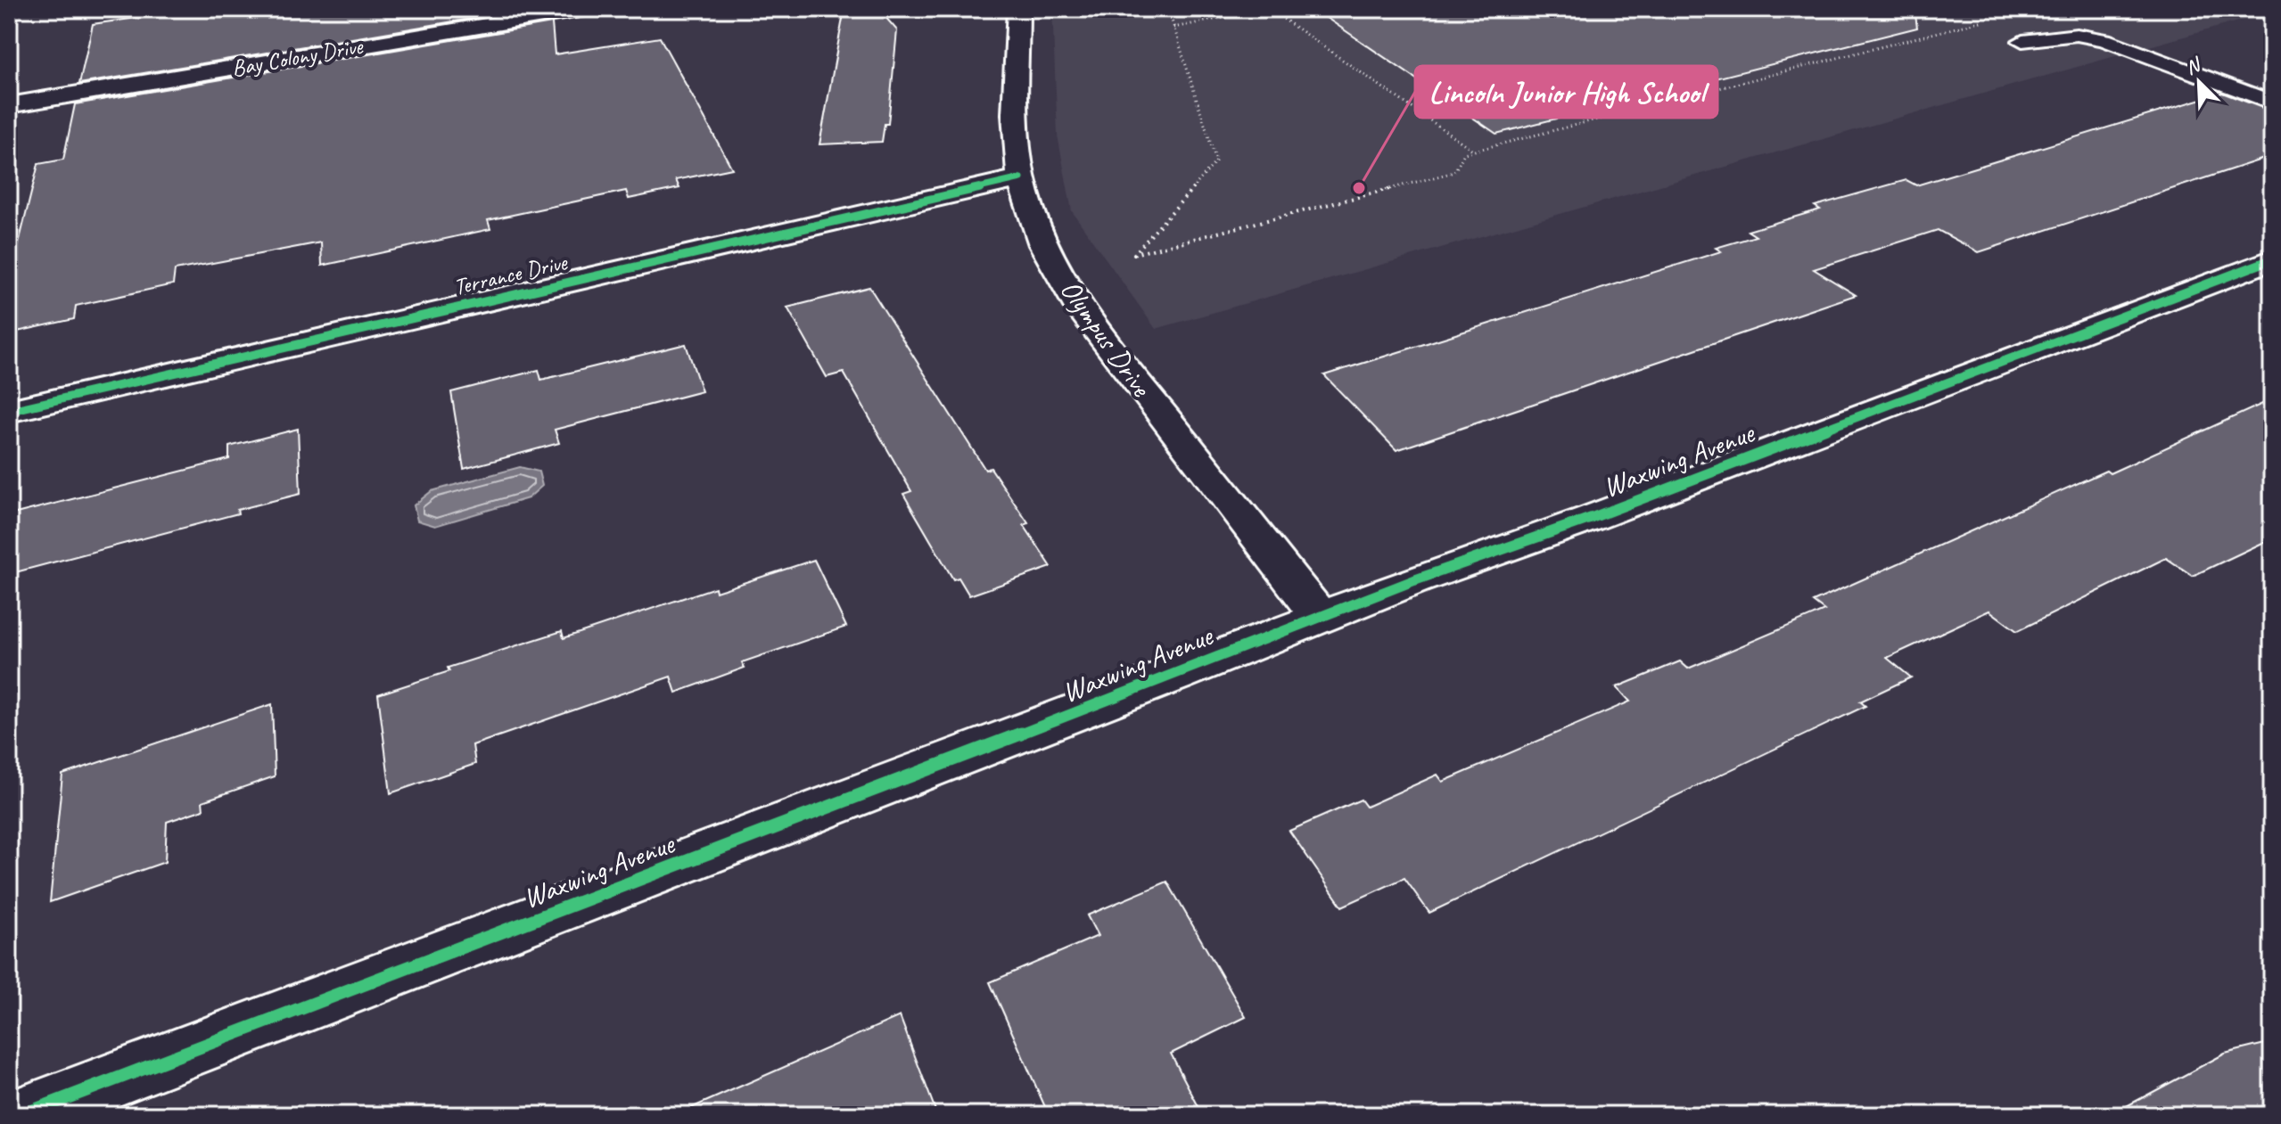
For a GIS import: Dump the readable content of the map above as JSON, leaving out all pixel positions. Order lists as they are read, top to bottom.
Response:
{
  "streets": {
    "street": [
      "Bay Colony Drive",
      "Terrance Drive",
      "Olympus Drive",
      "Waxwing Avenue"
    ]
  },
  "crossings": [
    ["Terrance Drive", "Olympus Drive"],
    ["Olympus Drive", "Waxwing Avenue"]
  ],
  "places": ["Lincoln Junior High School"],
  "north": "top left"
}
